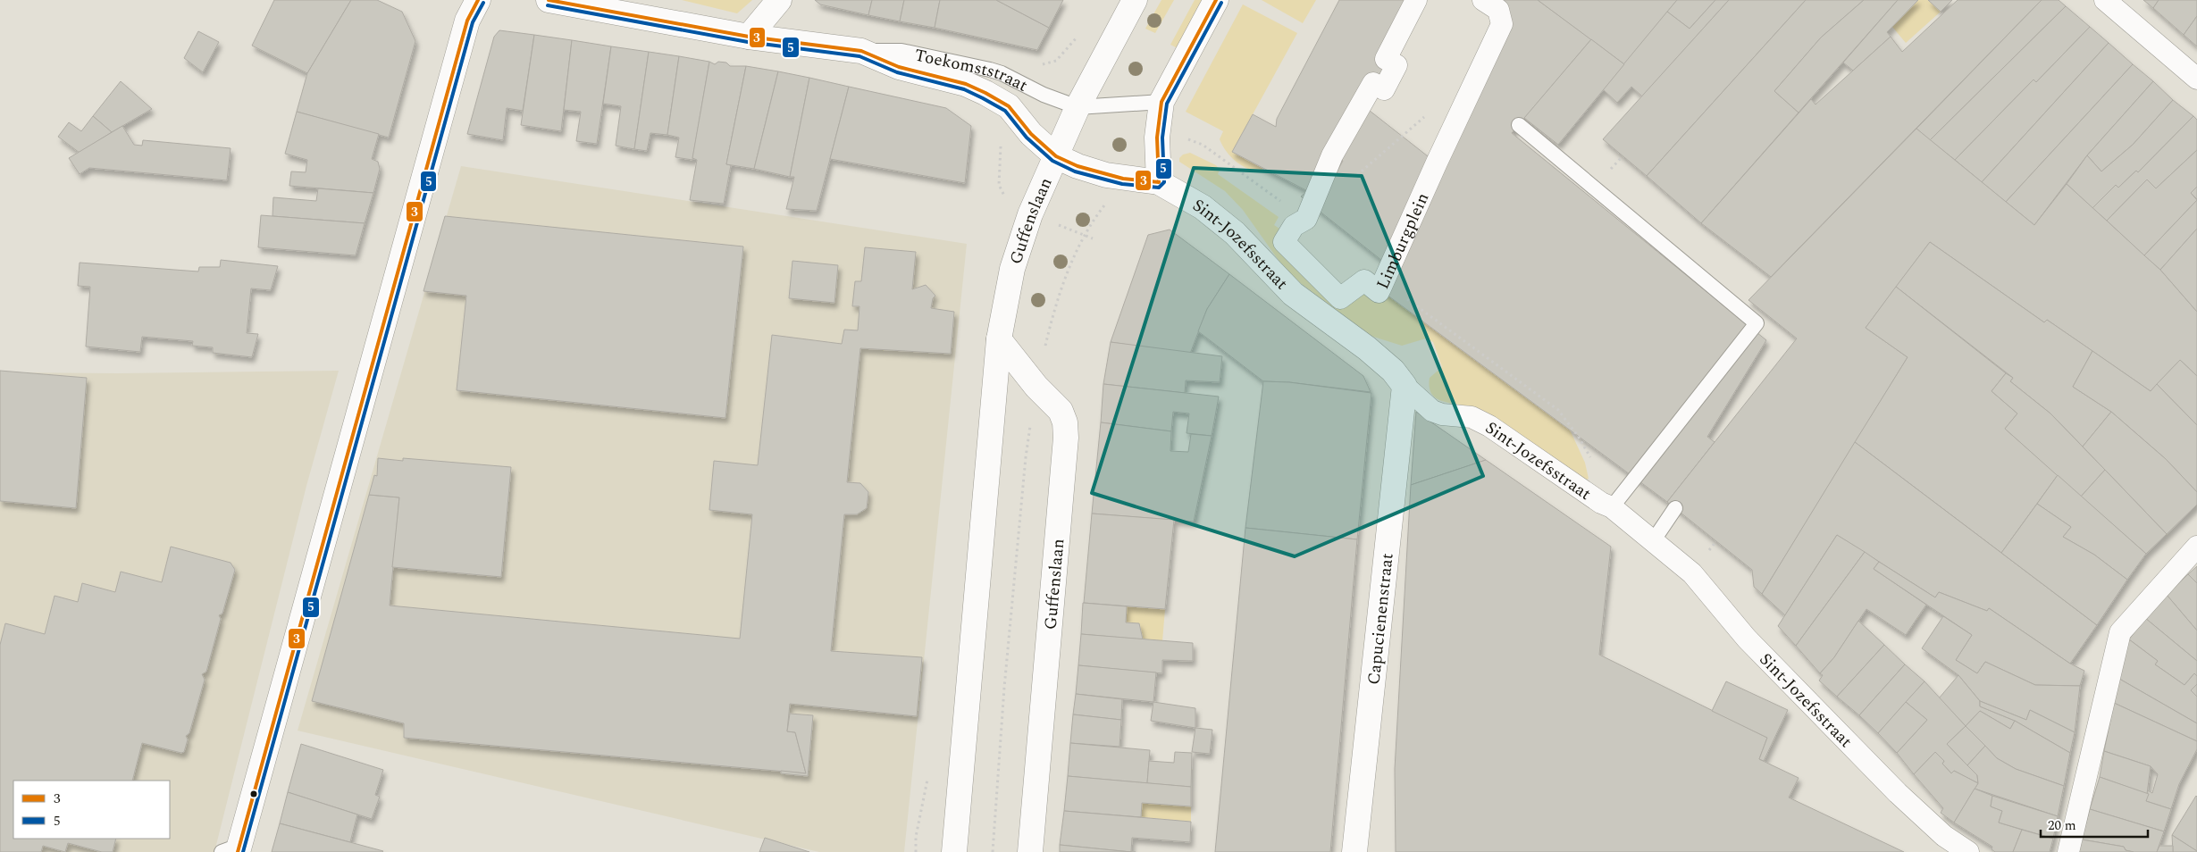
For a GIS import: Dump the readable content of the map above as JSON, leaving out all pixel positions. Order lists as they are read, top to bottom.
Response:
{
  "streets": {
    "street": [
      "Toekomststraat",
      "Guffenslaan",
      "Limburgplein",
      "Sint-Jozefsstraat",
      "Capucienenstraat"
    ]
  },
  "crossings": [
    ["Toekomststraat", "Guffenslaan"],
    ["Toekomststraat", "Sint-Jozefsstraat"],
    ["Guffenslaan", "Sint-Jozefsstraat"],
    ["Sint-Jozefsstraat", "Capucienenstraat"]
  ],
  "lines": ["transit line 3", "transit line 5"],
  "legend": ["3", "5"],
  "scale_bar": "20 m"
}
